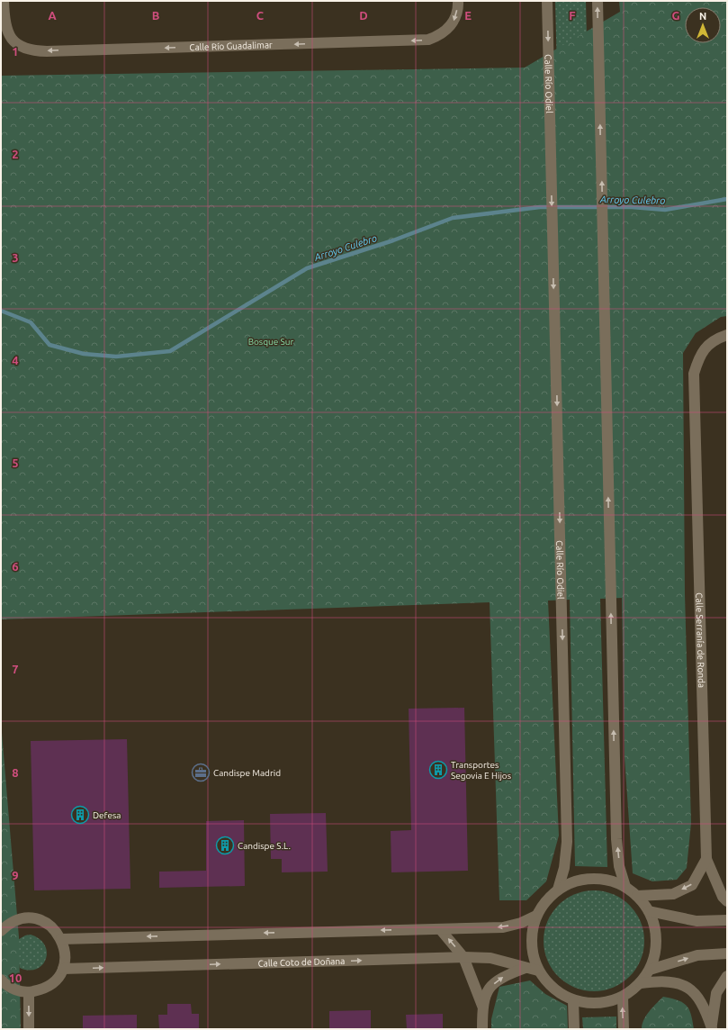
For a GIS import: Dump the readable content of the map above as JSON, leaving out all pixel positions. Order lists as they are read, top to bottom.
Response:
{
  "streets": {
    "street": [
      "Calle Río Guadalimar",
      "Calle Río Odiel",
      "Calle Serranía de Ronda",
      "Calle Coto de Doñana"
    ]
  },
  "crossings": [
    ["Calle Río Odiel", "Calle Coto de Doñana"]
  ],
  "one_way": ["Calle Río Guadalimar"],
  "water": ["Arroyo Culebro"],
  "parks": ["Bosque Sur"],
  "places": {
    "building": ["Transportes Segovia E Hijos", "Defesa", "Candispe S.L."],
    "office": ["Candispe Madrid"]
  },
  "north": "top",
  "grid": {
    "columns": [
      "A",
      "B",
      "C",
      "D",
      "E",
      "F",
      "G"
    ],
    "rows": [
      "1",
      "2",
      "3",
      "4",
      "5",
      "6",
      "7",
      "8",
      "9",
      "10"
    ]
  }
}
